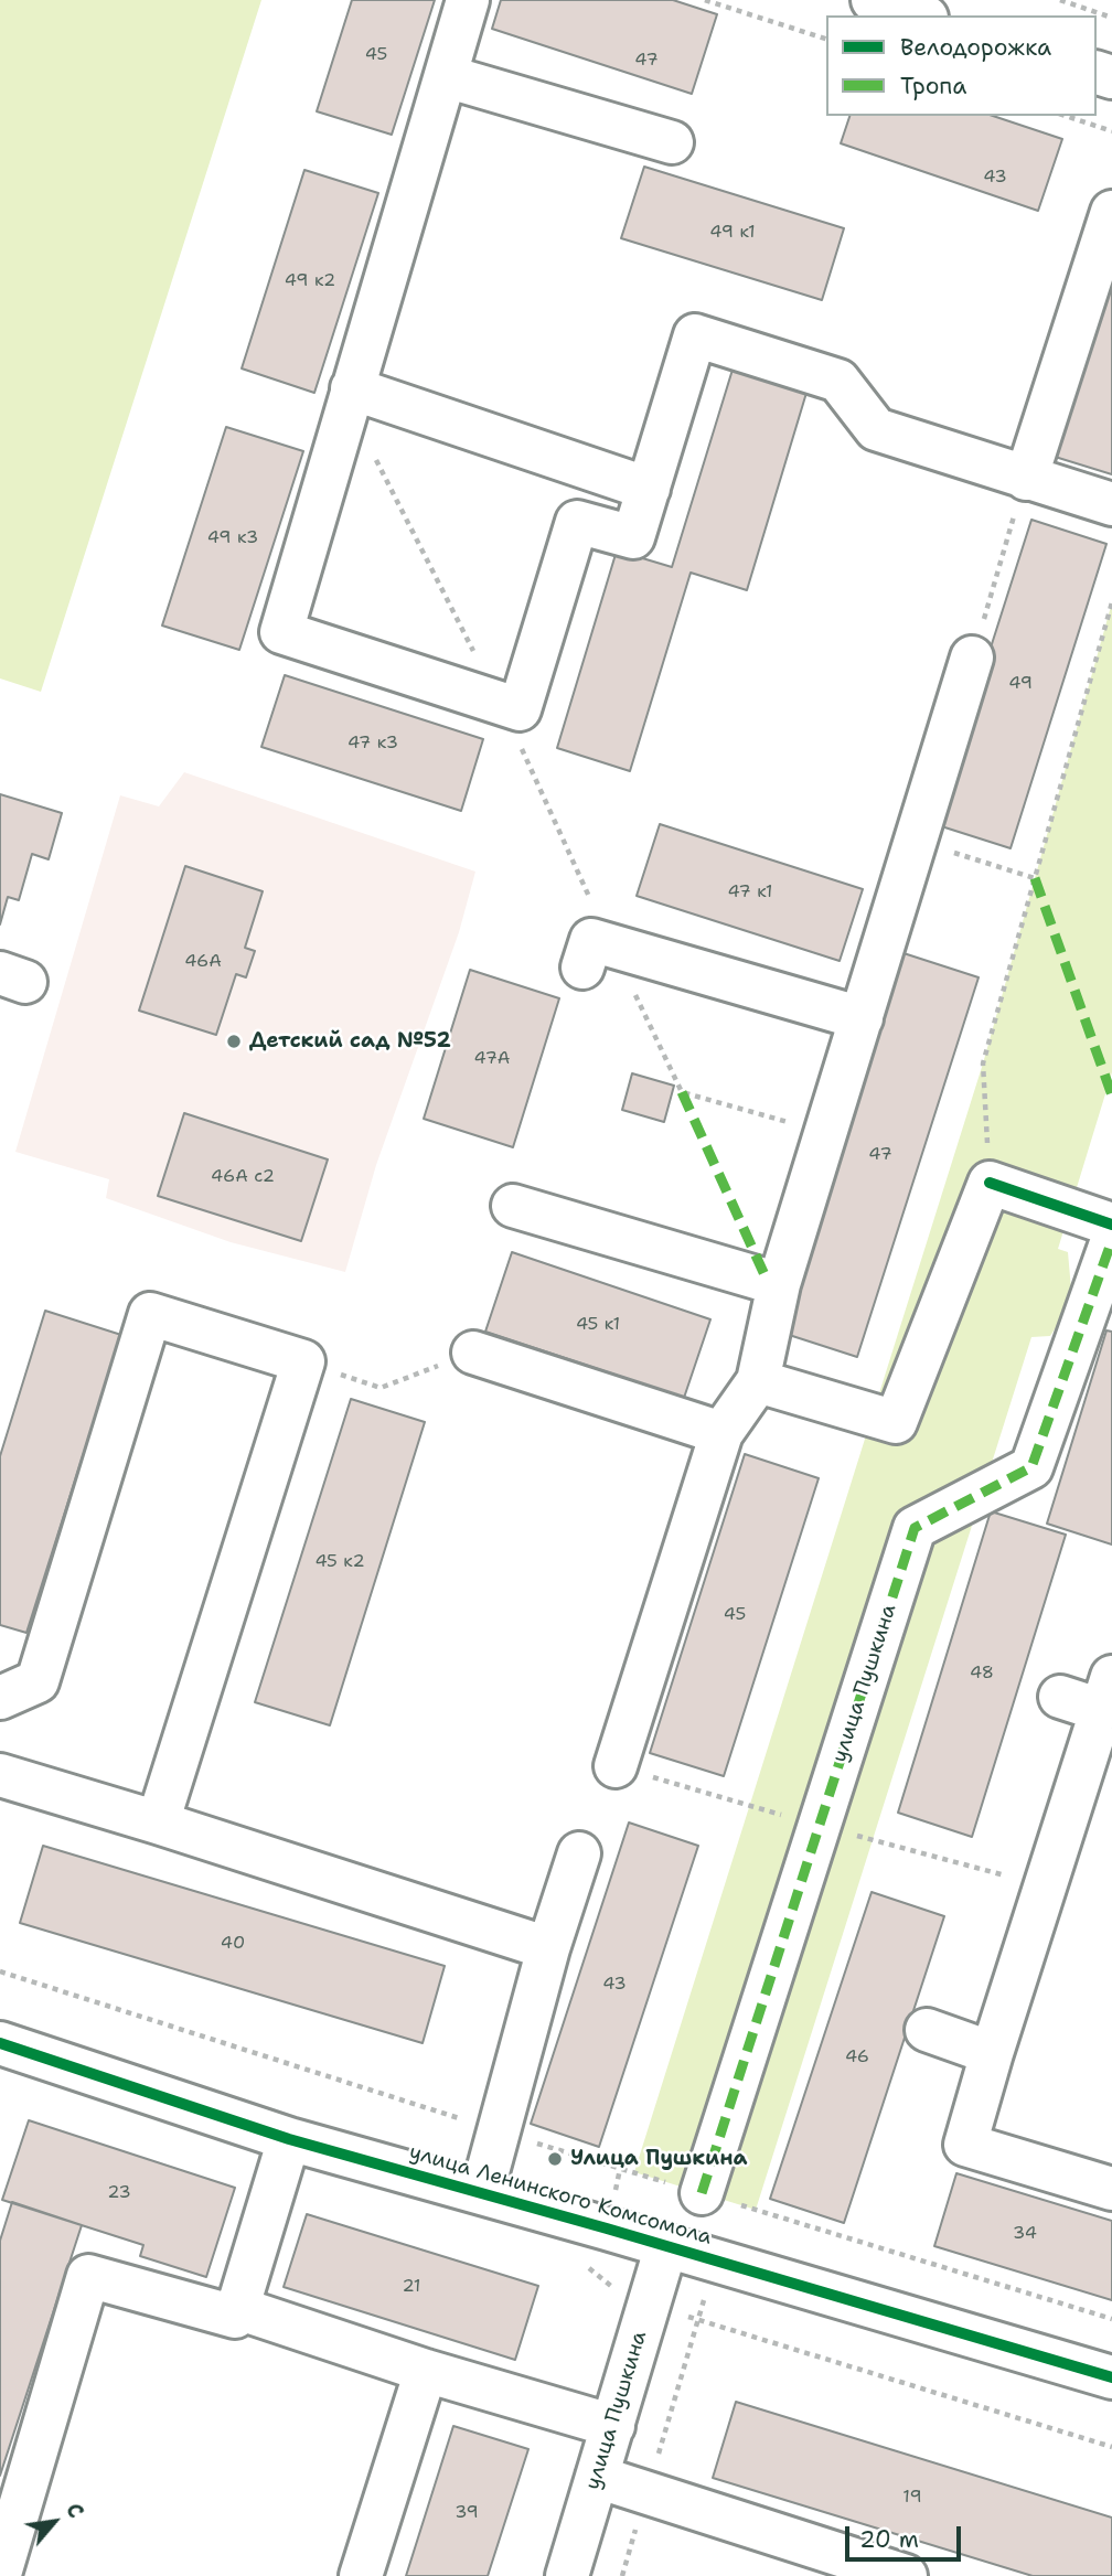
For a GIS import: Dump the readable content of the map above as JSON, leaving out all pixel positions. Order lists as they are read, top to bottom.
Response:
{
  "streets": {
    "street": ["улица Пушкина", "улица Ленинского Комсомола"]
  },
  "crossings": [
    ["улица Пушкина", "улица Ленинского Комсомола"]
  ],
  "places": ["Детский сад №52", "Улица Пушкина"],
  "house_numbers": [
    "45",
    "47",
    "43",
    "49 к1",
    "49 к2",
    "49 к3",
    "49",
    "47 к3",
    "47 к1",
    "46А",
    "47А",
    "47",
    "46А с2",
    "45 к1",
    "45 к2",
    "45",
    "48",
    "40",
    "43",
    "46",
    "23",
    "34",
    "21",
    "19",
    "39"
  ],
  "legend": ["Велодорожка", "Тропа"],
  "scale_bar": "20 m",
  "north": "top right"
}
